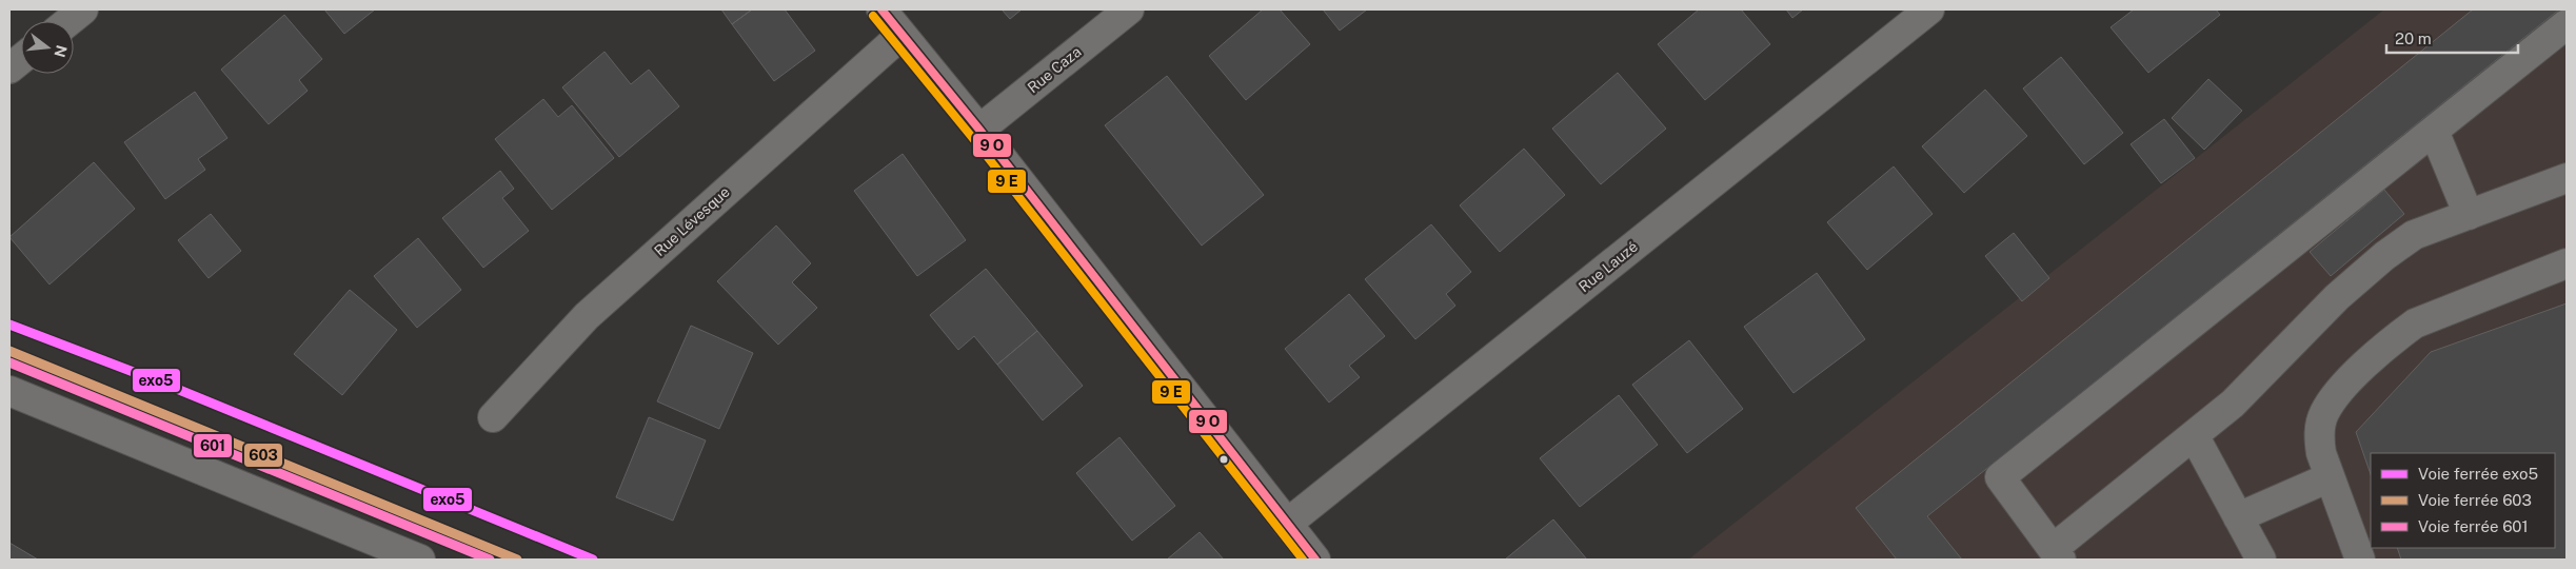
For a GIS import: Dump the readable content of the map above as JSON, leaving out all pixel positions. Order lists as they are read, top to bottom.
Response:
{
  "streets": {
    "street": ["Rue Caza", "Rue Lévesque", "Rue Lauzé"]
  },
  "lines": ["rail line exo5", "rail line 603", "rail line 601"],
  "legend": ["Voie ferrée exo5", "Voie ferrée 603", "Voie ferrée 601"],
  "scale_bar": "20 m",
  "north": "right"
}
